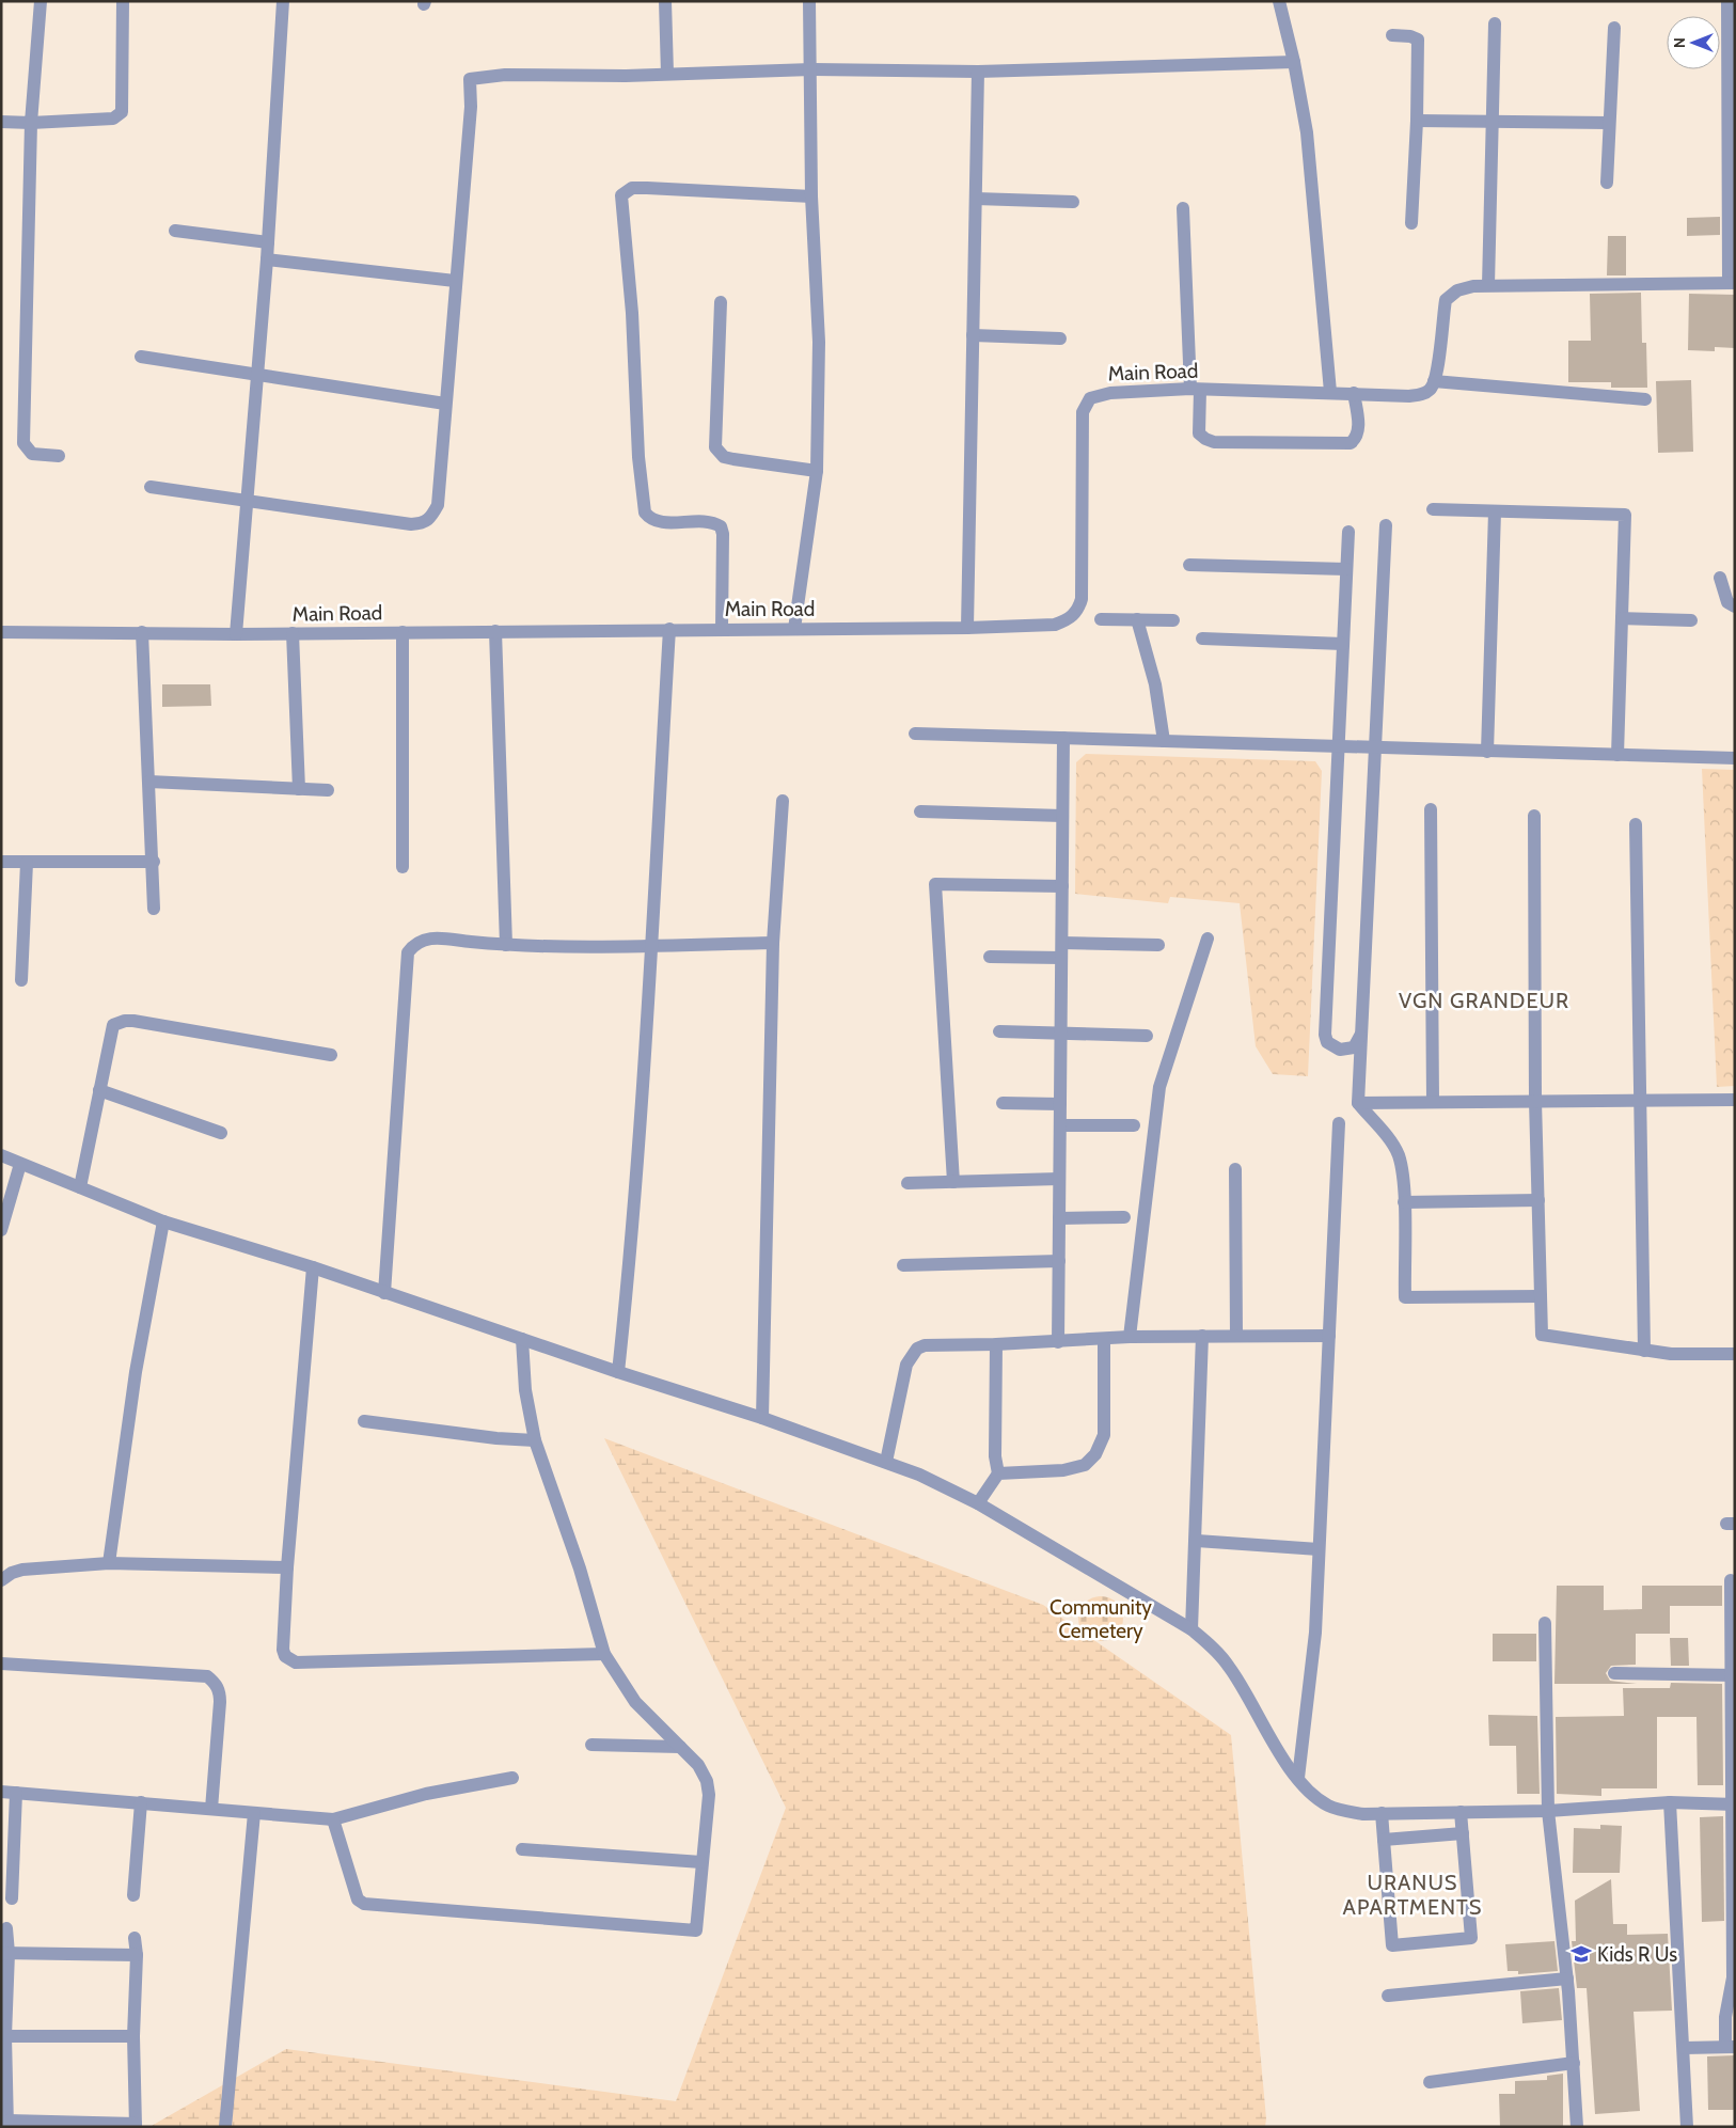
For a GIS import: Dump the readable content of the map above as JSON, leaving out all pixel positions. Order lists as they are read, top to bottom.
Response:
{
  "streets": {
    "street": ["Main Road"]
  },
  "districts": ["VGN GRANDEUR", "URANUS APARTMENTS"],
  "parks": ["Community Cemetery"],
  "places": {
    "school or university": ["Kids R Us"]
  },
  "north": "left"
}
